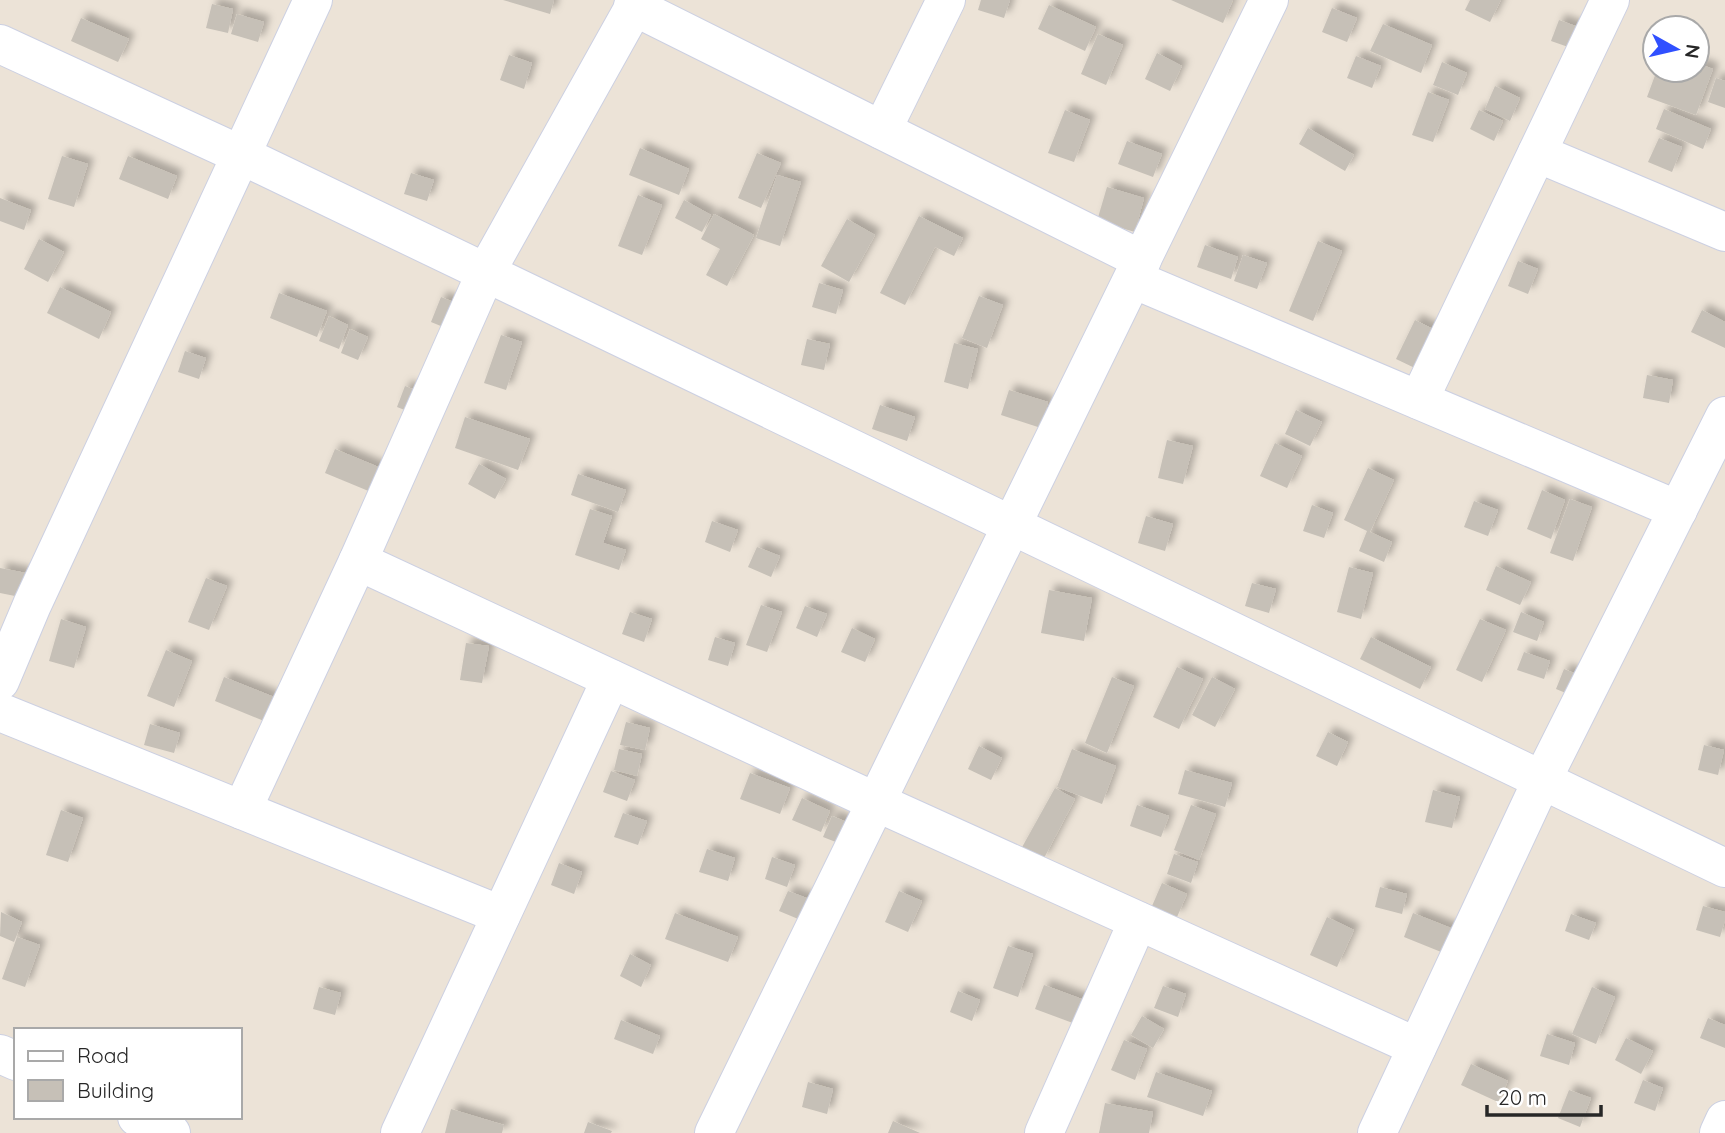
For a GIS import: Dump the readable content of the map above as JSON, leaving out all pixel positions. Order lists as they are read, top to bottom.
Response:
{
  "legend": ["Road", "Building"],
  "scale_bar": "20 m",
  "north": "right"
}
